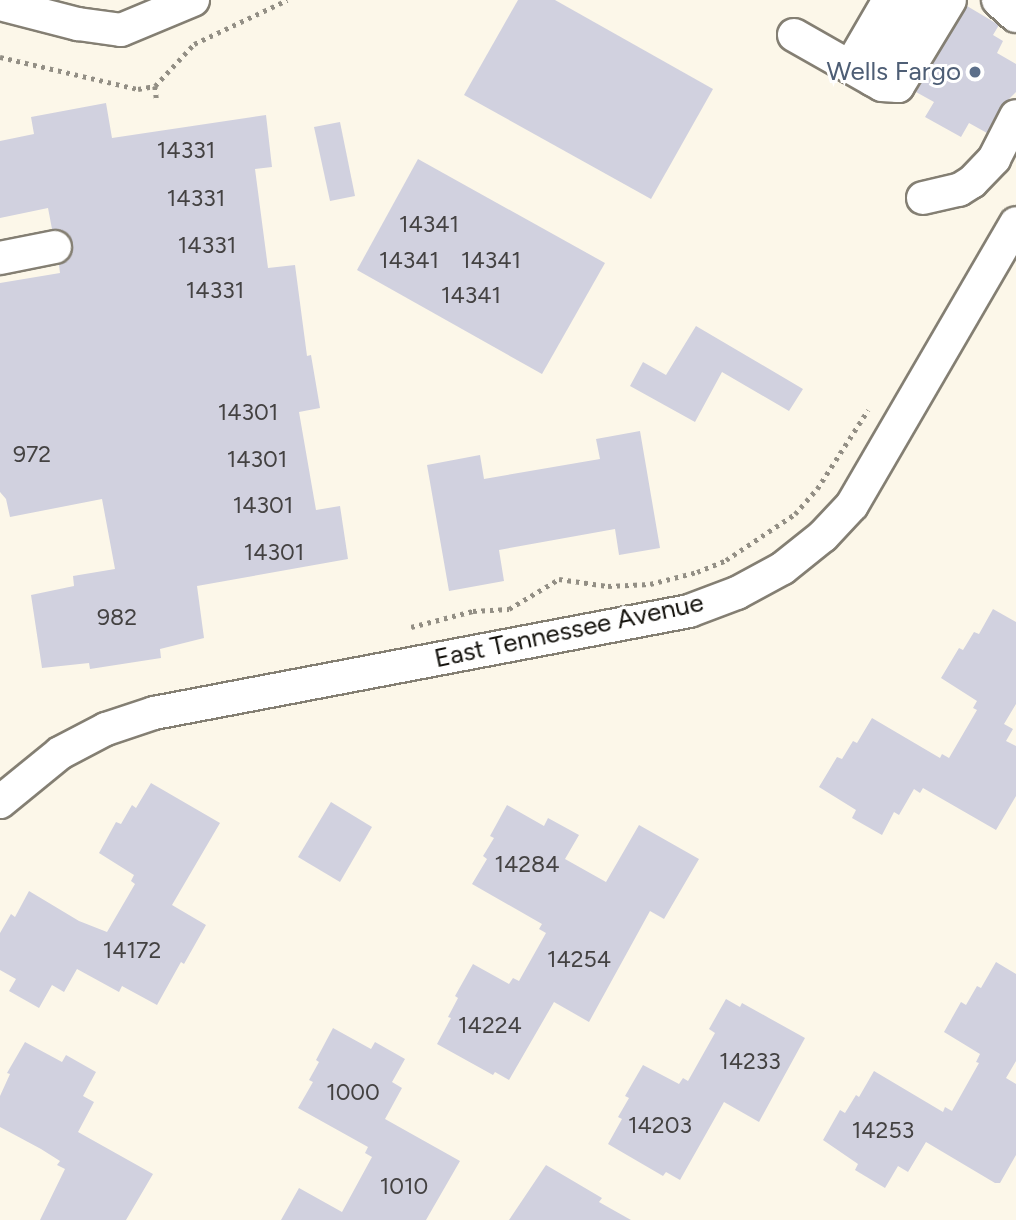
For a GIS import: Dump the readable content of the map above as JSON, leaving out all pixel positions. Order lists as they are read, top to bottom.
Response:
{
  "streets": {
    "street": ["East Tennessee Avenue"]
  },
  "places": ["Wells Fargo"],
  "house_numbers": [
    "14331",
    "14331",
    "14341",
    "14331",
    "14341",
    "14341",
    "14331",
    "14341",
    "14301",
    "972",
    "14301",
    "14301",
    "14301",
    "982",
    "14284",
    "14172",
    "14254",
    "14224",
    "14233",
    "1000",
    "14203",
    "14253",
    "1010"
  ]
}
